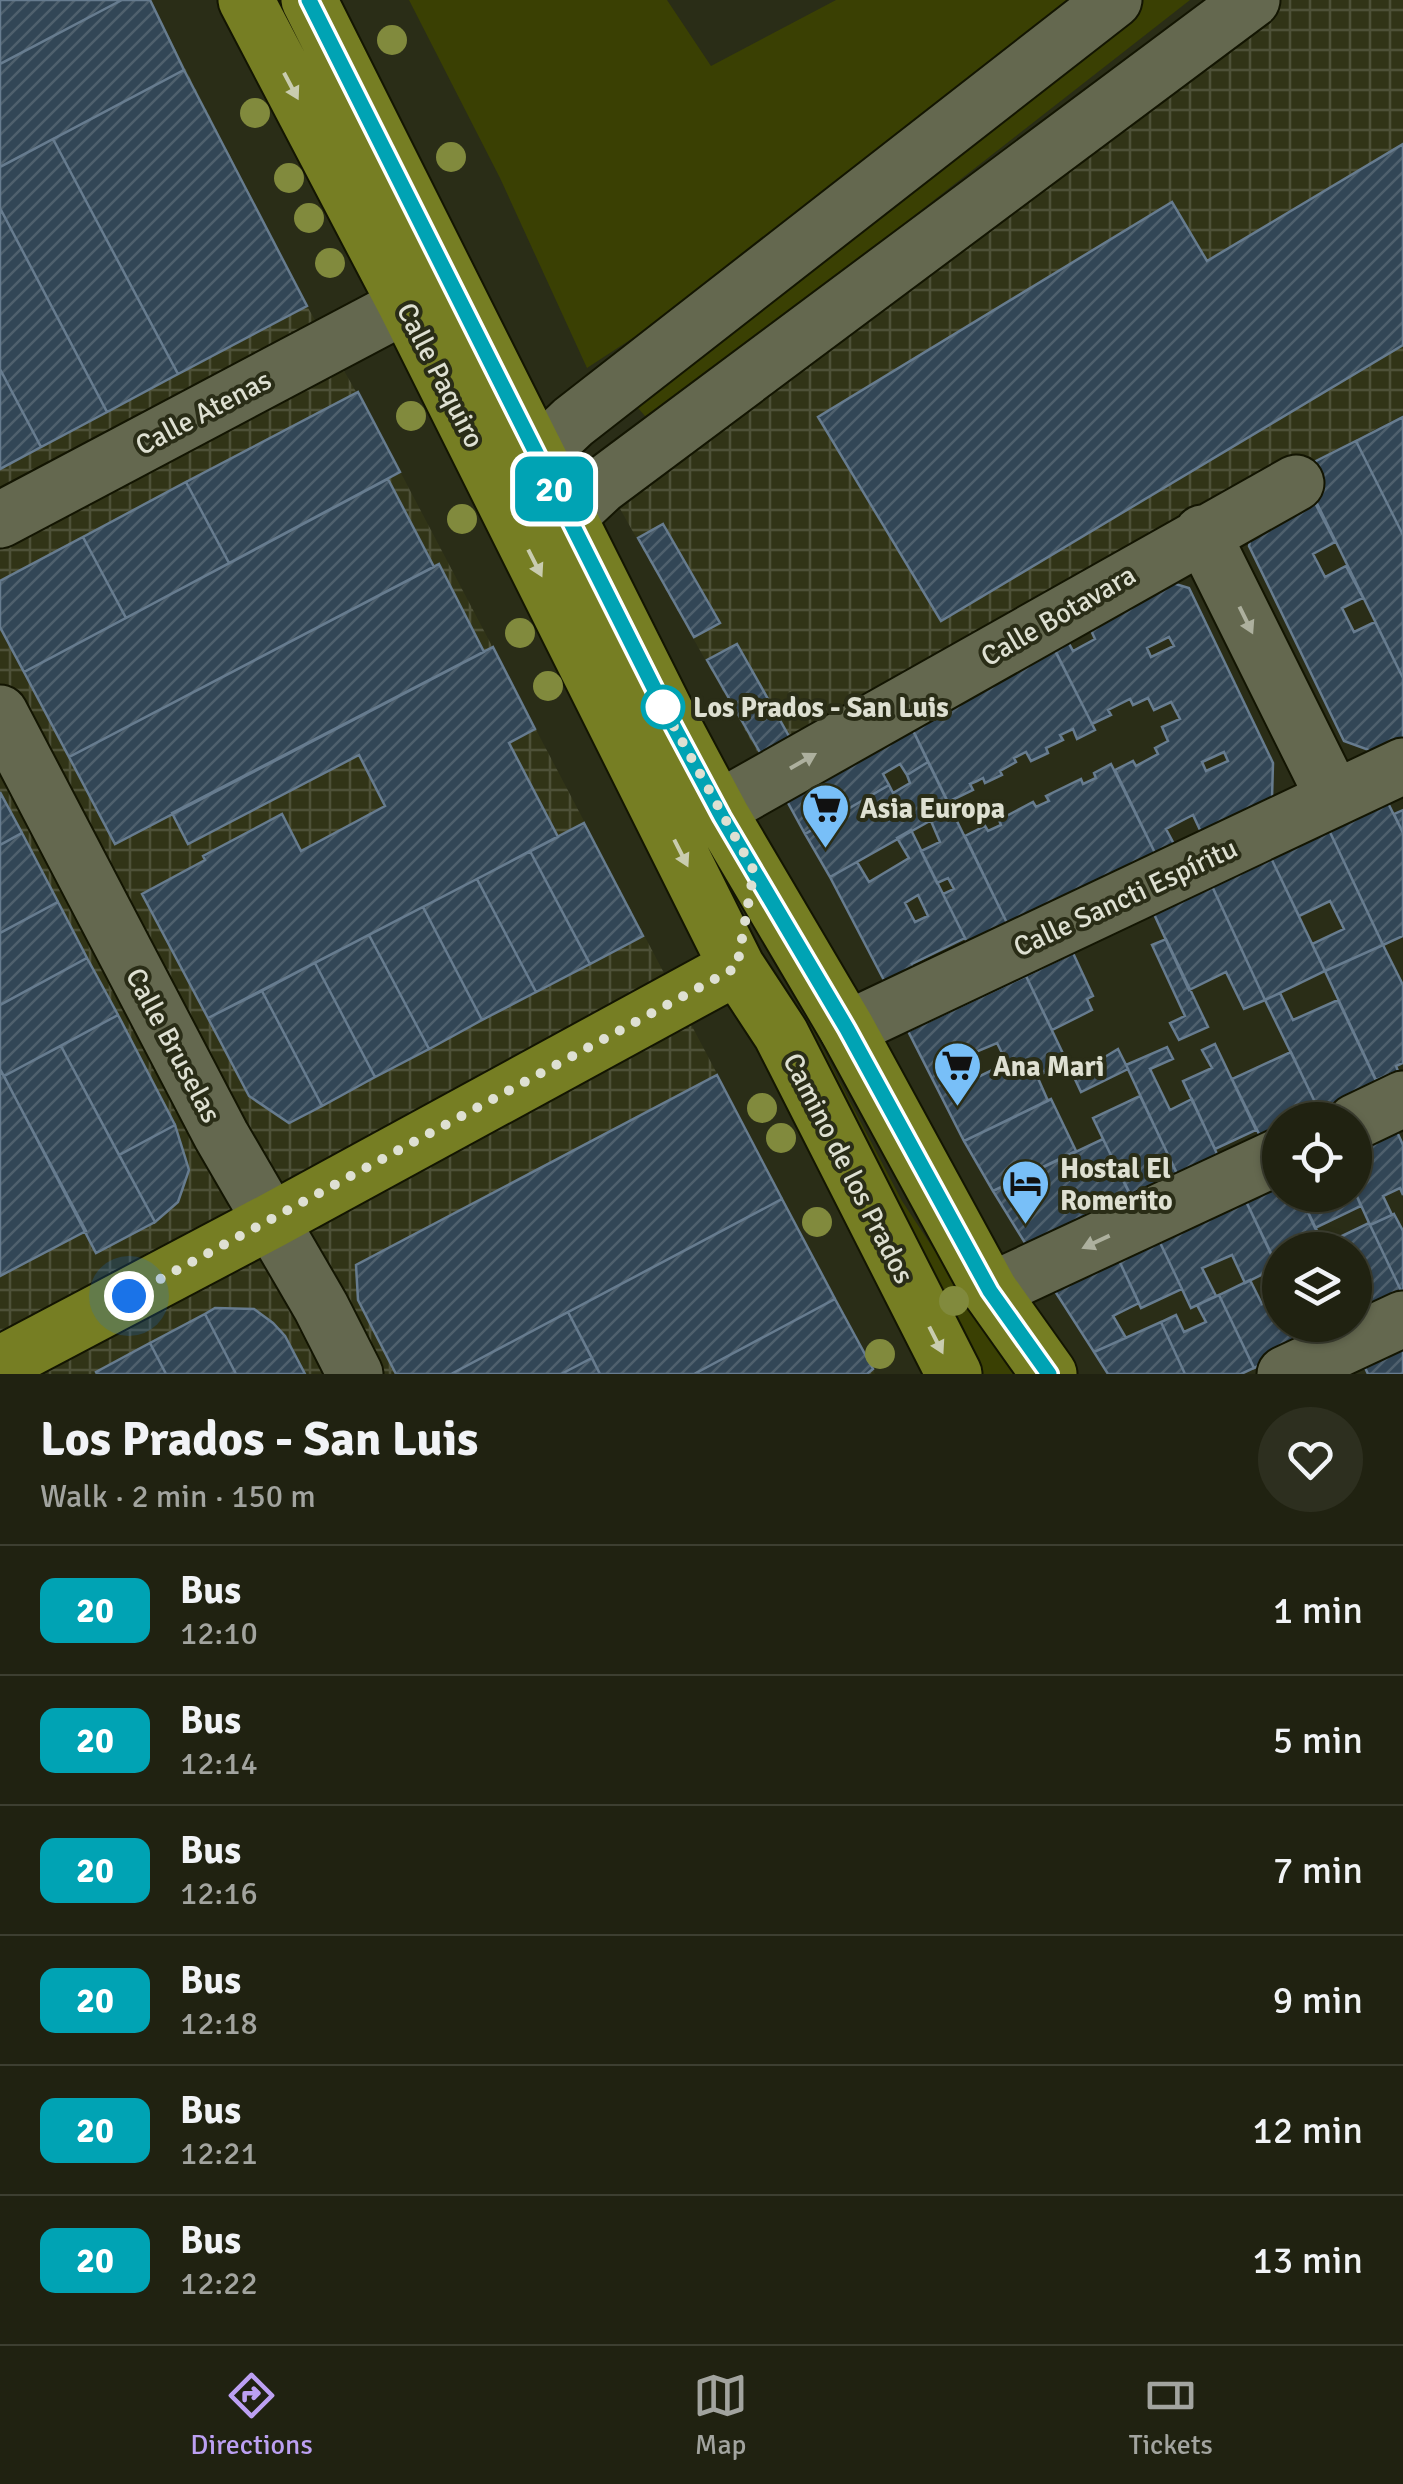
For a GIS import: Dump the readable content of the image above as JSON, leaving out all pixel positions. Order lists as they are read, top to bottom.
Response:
{
  "streets": {
    "main road": ["Calle Paquiro", "Camino de los Prados"],
    "street": [
      "Calle Atenas",
      "Calle Botavara",
      "Calle Sancti Espíritu",
      "Calle Bruselas"
    ]
  },
  "crossings": [
    ["Calle Paquiro", "Calle Atenas"],
    ["Calle Paquiro", "Calle Botavara"],
    ["Calle Paquiro", "Camino de los Prados"]
  ],
  "places": {
    "other": ["Los Prados - San Luis"],
    "supermarket": ["Asia Europa", "Ana Mari"],
    "hotel": ["Hostal El Romerito"]
  },
  "lines": ["bus line 20"],
  "page": {
    "on_map": "20",
    "heading": ["Los Prados - San Luis", "Walk · 2 min · 150 m"],
    "list": [
      {
        "mark": "20",
        "name": "Bus",
        "note": "12:10",
        "value": "1 min"
      },
      {
        "mark": "20",
        "name": "Bus",
        "note": "12:14",
        "value": "5 min"
      },
      {
        "mark": "20",
        "name": "Bus",
        "note": "12:16",
        "value": "7 min"
      },
      {
        "mark": "20",
        "name": "Bus",
        "note": "12:18",
        "value": "9 min"
      },
      {
        "mark": "20",
        "name": "Bus",
        "note": "12:21",
        "value": "12 min"
      },
      {
        "mark": "20",
        "name": "Bus",
        "note": "12:22",
        "value": "13 min"
      }
    ],
    "tabs": ["Directions", "Map", "Tickets"]
  }
}
